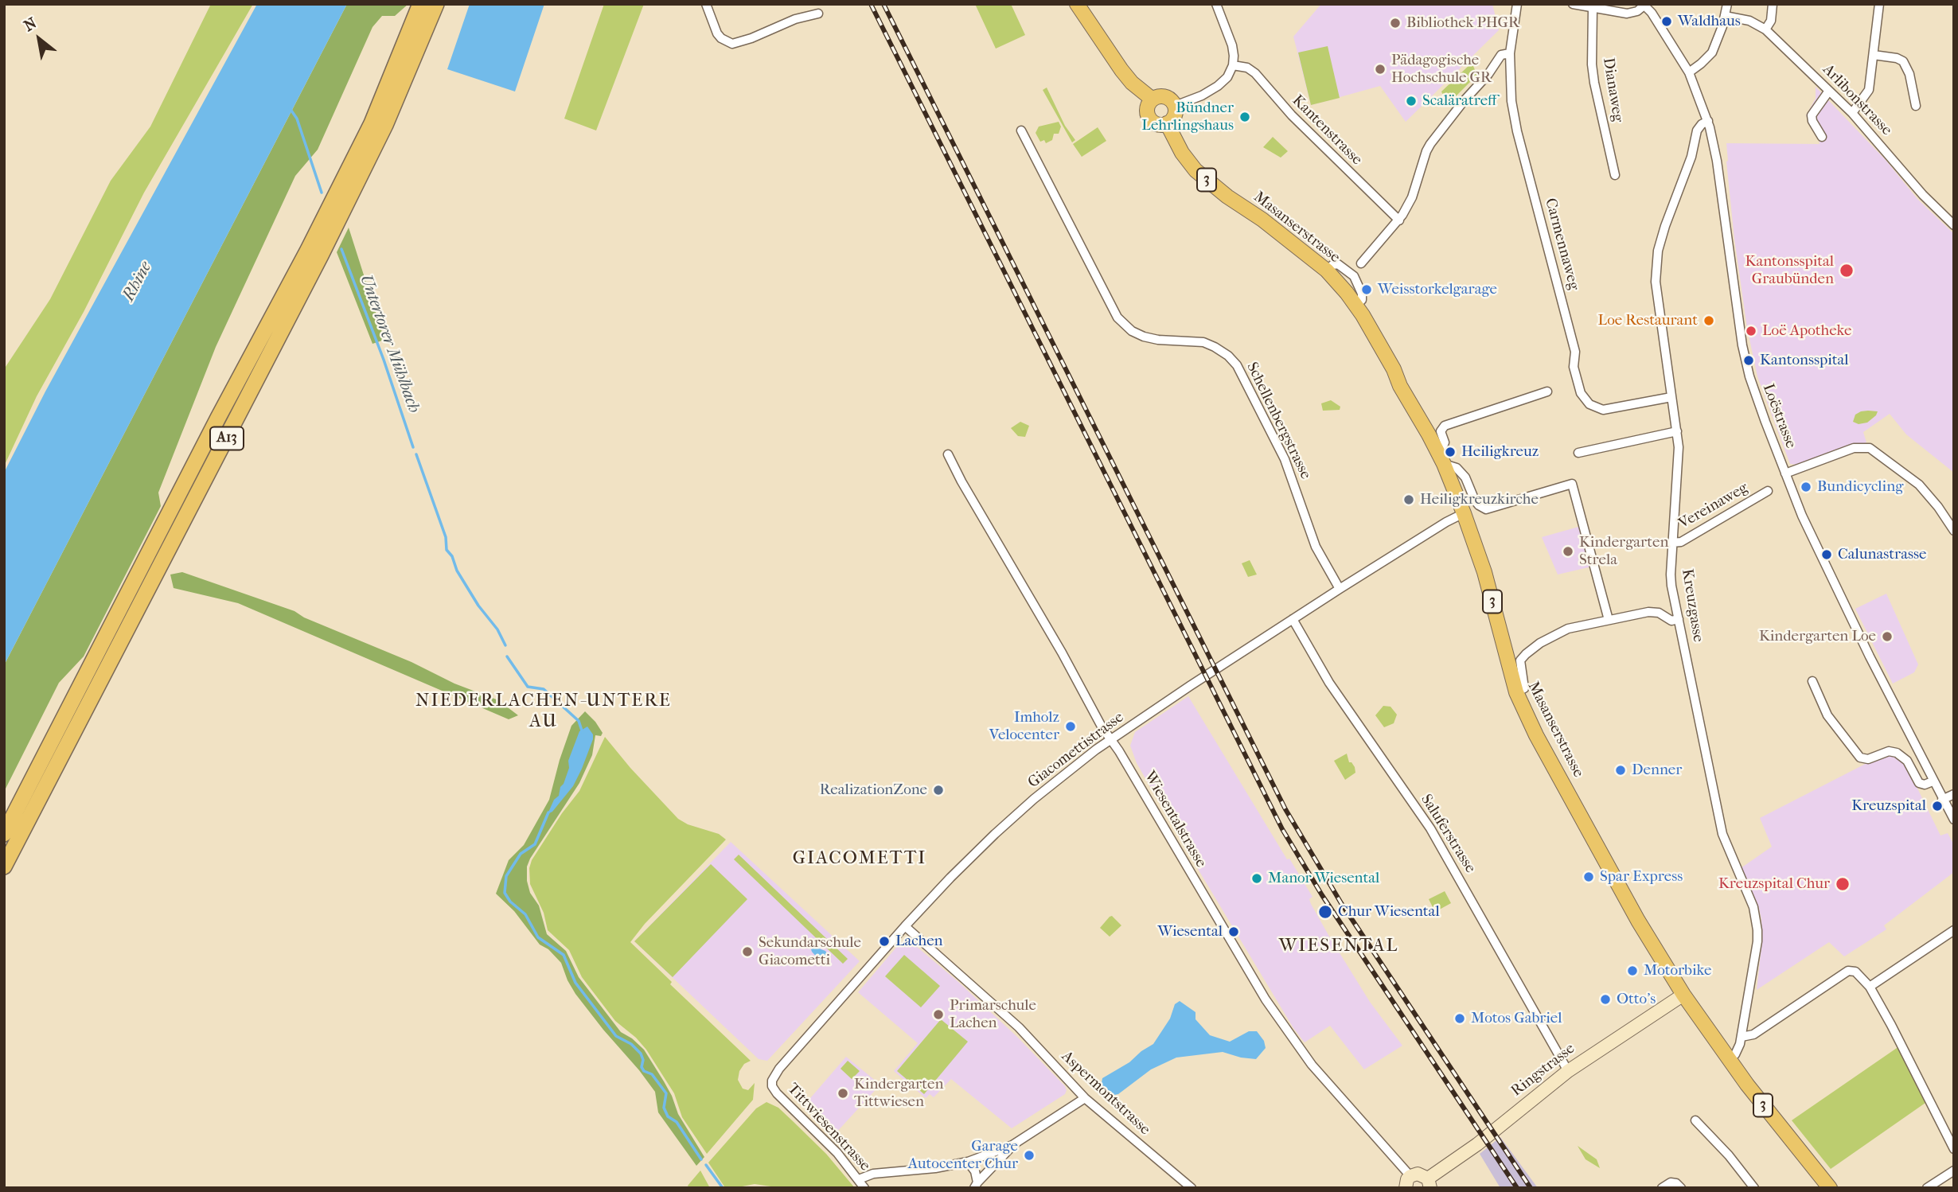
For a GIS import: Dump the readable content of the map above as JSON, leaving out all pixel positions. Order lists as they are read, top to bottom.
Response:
{
  "streets": {
    "highway": ["A13"],
    "main road": ["3", "Masanserstrasse", "Ringstrasse"],
    "street": [
      "Dianaweg",
      "Arlibonstrasse",
      "Kantenstrasse",
      "Carmennaweg",
      "Loëstrasse",
      "Schellenbergstrasse",
      "Vereinaweg",
      "Kreuzgasse",
      "Giacomettistrasse",
      "Wiesentalstrasse",
      "Saluferstrasse",
      "Aspermontstrasse",
      "Tittwiesenstrasse"
    ]
  },
  "crossings": [
    ["Masanserstrasse", "Kreuzgasse"],
    ["Masanserstrasse", "Giacomettistrasse"],
    ["Masanserstrasse", "Ringstrasse"],
    ["Carmennaweg", "Kreuzgasse"],
    ["Loëstrasse", "Kreuzgasse"],
    ["Schellenbergstrasse", "Giacomettistrasse"],
    ["Vereinaweg", "Kreuzgasse"],
    ["Giacomettistrasse", "Wiesentalstrasse"],
    ["Giacomettistrasse", "Saluferstrasse"],
    ["Giacomettistrasse", "Aspermontstrasse"],
    ["Giacomettistrasse", "Tittwiesenstrasse"],
    ["Saluferstrasse", "Ringstrasse"]
  ],
  "districts": ["NIEDERLACHEN-UNTERE AU", "GIACOMETTI", "WIESENTAL"],
  "water": ["Rhine", "Untertorer Mühlbach"],
  "places": [
    "Waldhaus",
    "Bibliothek PHGR",
    "Pädagogische Hochschule GR",
    "Scaläratreff",
    "Bündner Lehrlingshaus",
    "Kantonsspital Graubünden",
    "Weisstorkelgarage",
    "Loe Restaurant",
    "Loë Apotheke",
    "Kantonsspital",
    "Heiligkreuz",
    "Bundicycling",
    "Heiligkreuzkirche",
    "Kindergarten Strela",
    "Calunastrasse",
    "Kindergarten Loe",
    "Imholz Velocenter",
    "Denner",
    "RealizationZone",
    "Kreuzspital",
    "Spar Express",
    "Manor Wiesental",
    "Kreuzspital Chur",
    "Chur Wiesental",
    "Wiesental",
    "Lachen",
    "Sekundarschule Giacometti",
    "Motorbike",
    "Otto's",
    "Primarschule Lachen",
    "Motos Gabriel",
    "Kindergarten Tittwiesen",
    "Garage Autocenter Chur"
  ],
  "north": "top left"
}
